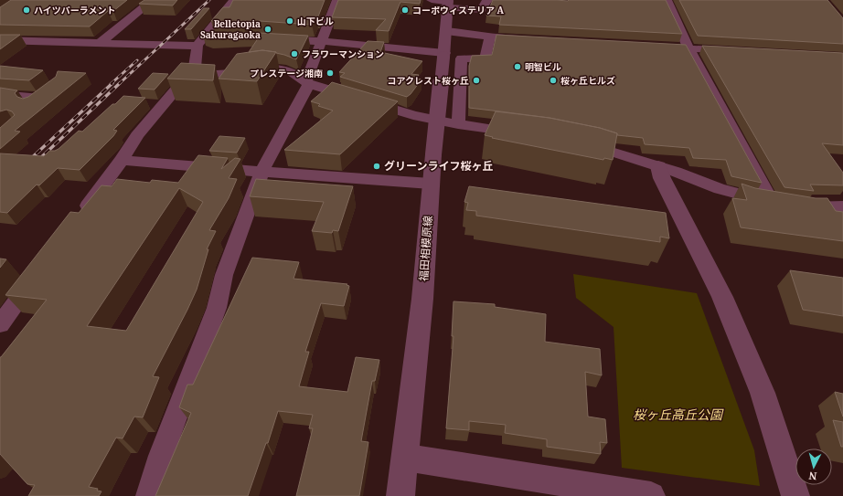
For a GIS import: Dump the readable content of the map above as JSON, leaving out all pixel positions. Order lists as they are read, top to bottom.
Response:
{
  "streets": {
    "street": ["福田相模原線"]
  },
  "parks": ["桜ヶ丘高丘公園"],
  "places": [
    "ハイツパーラメント",
    "コーポウィステリア A",
    "山下ビル",
    "Belletopia Sakuragaoka",
    "フラワーマンション",
    "明智ビル",
    "プレステージ湘南",
    "コアクレスト桜ヶ丘",
    "桜ヶ丘ヒルズ",
    "グリーンライフ桜ヶ丘"
  ],
  "north": "bottom"
}
